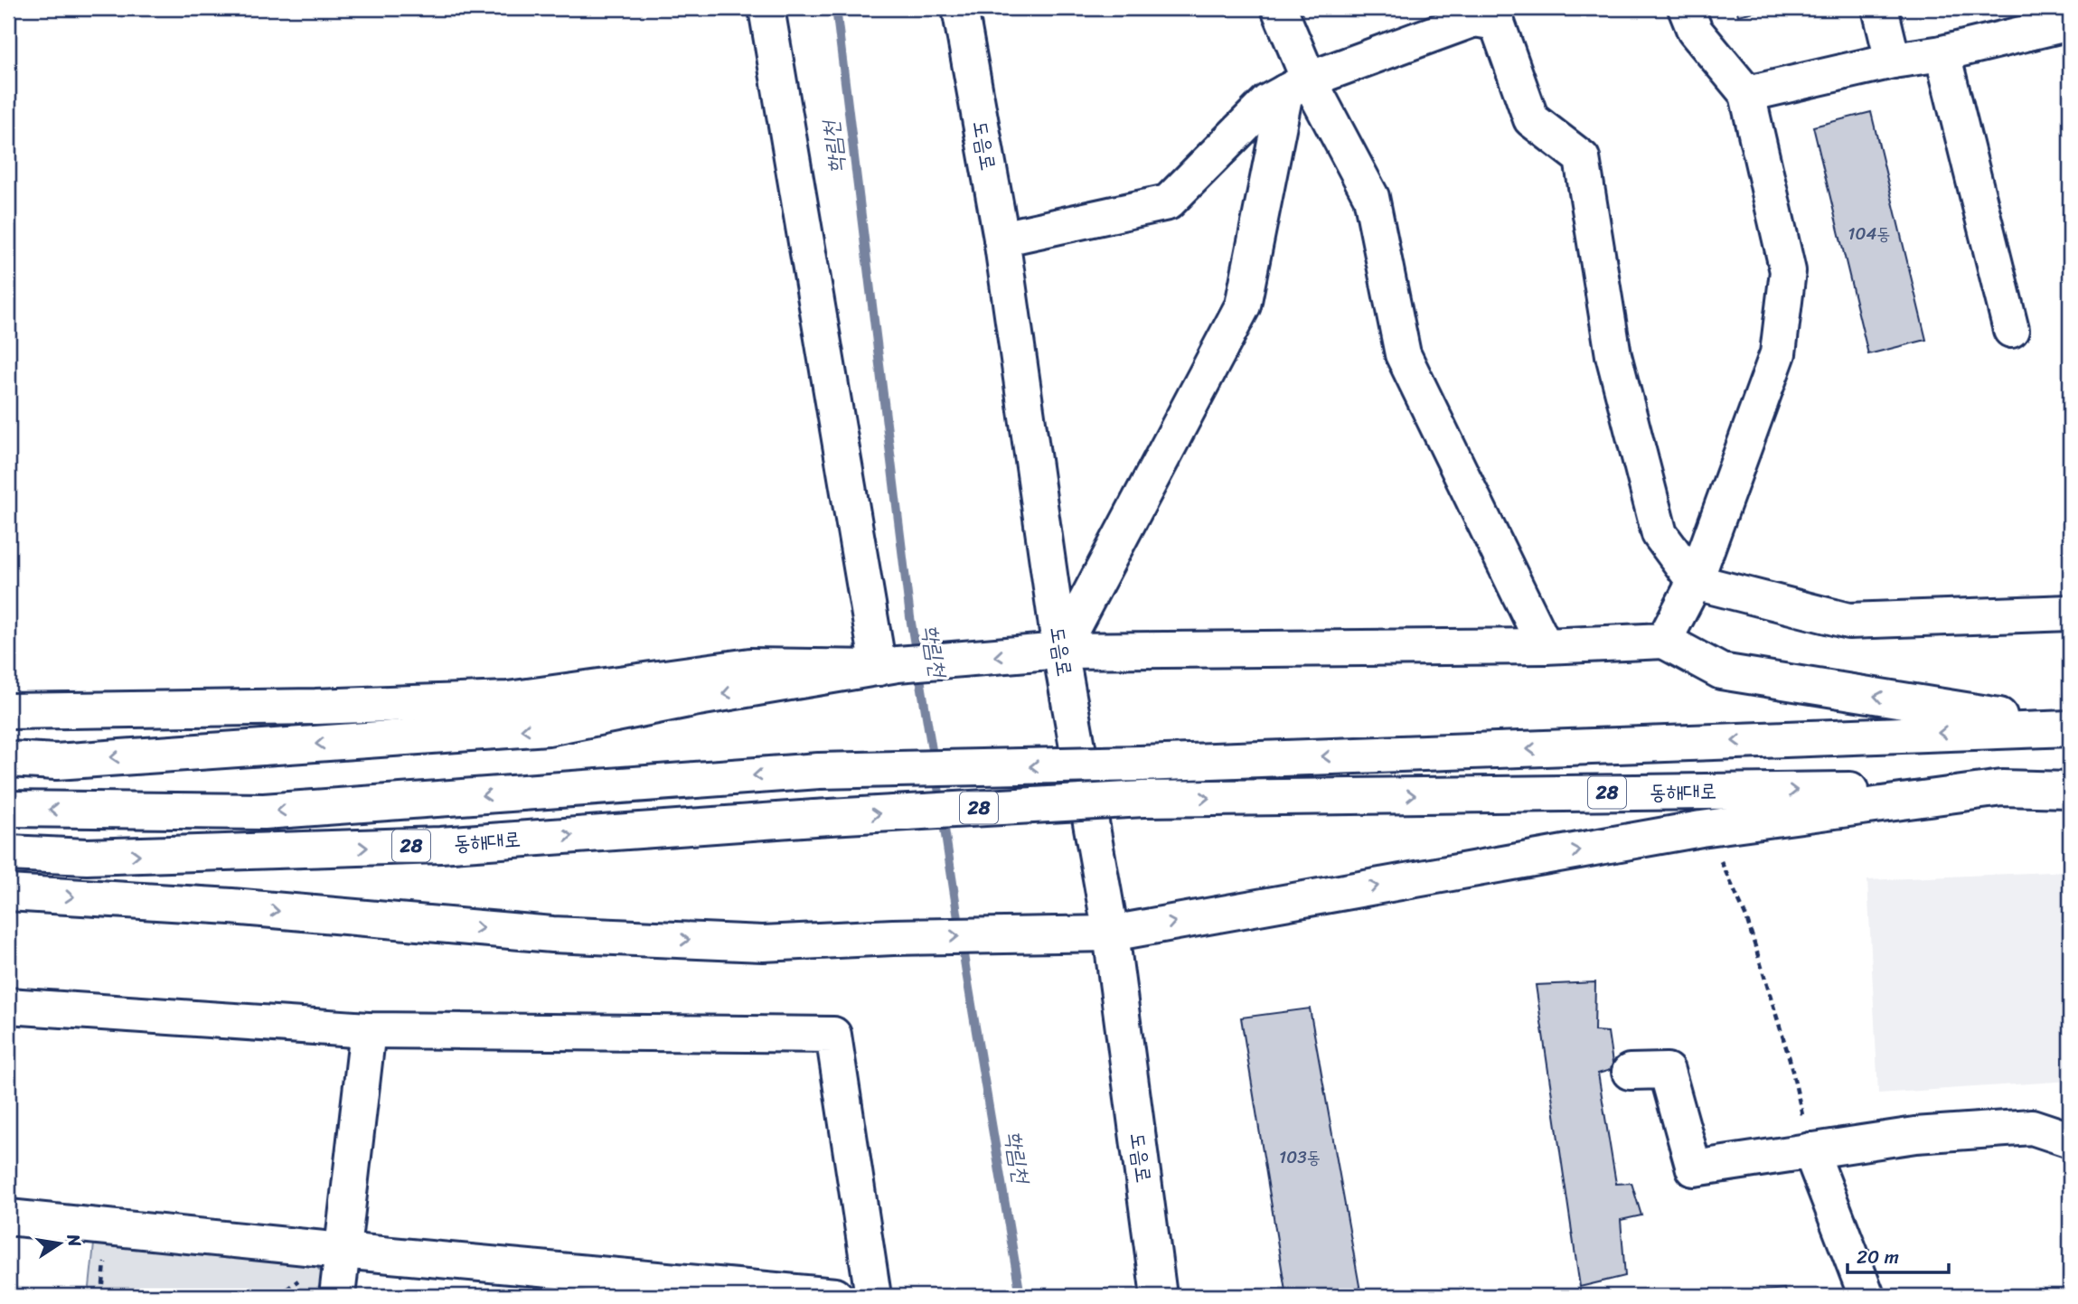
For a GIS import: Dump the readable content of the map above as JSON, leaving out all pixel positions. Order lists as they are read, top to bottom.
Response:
{
  "streets": {
    "street": ["도음로", "동해대로", "28"]
  },
  "water": ["학림천"],
  "house_numbers": ["104동", "103동"],
  "scale_bar": "20 m",
  "north": "right"
}
